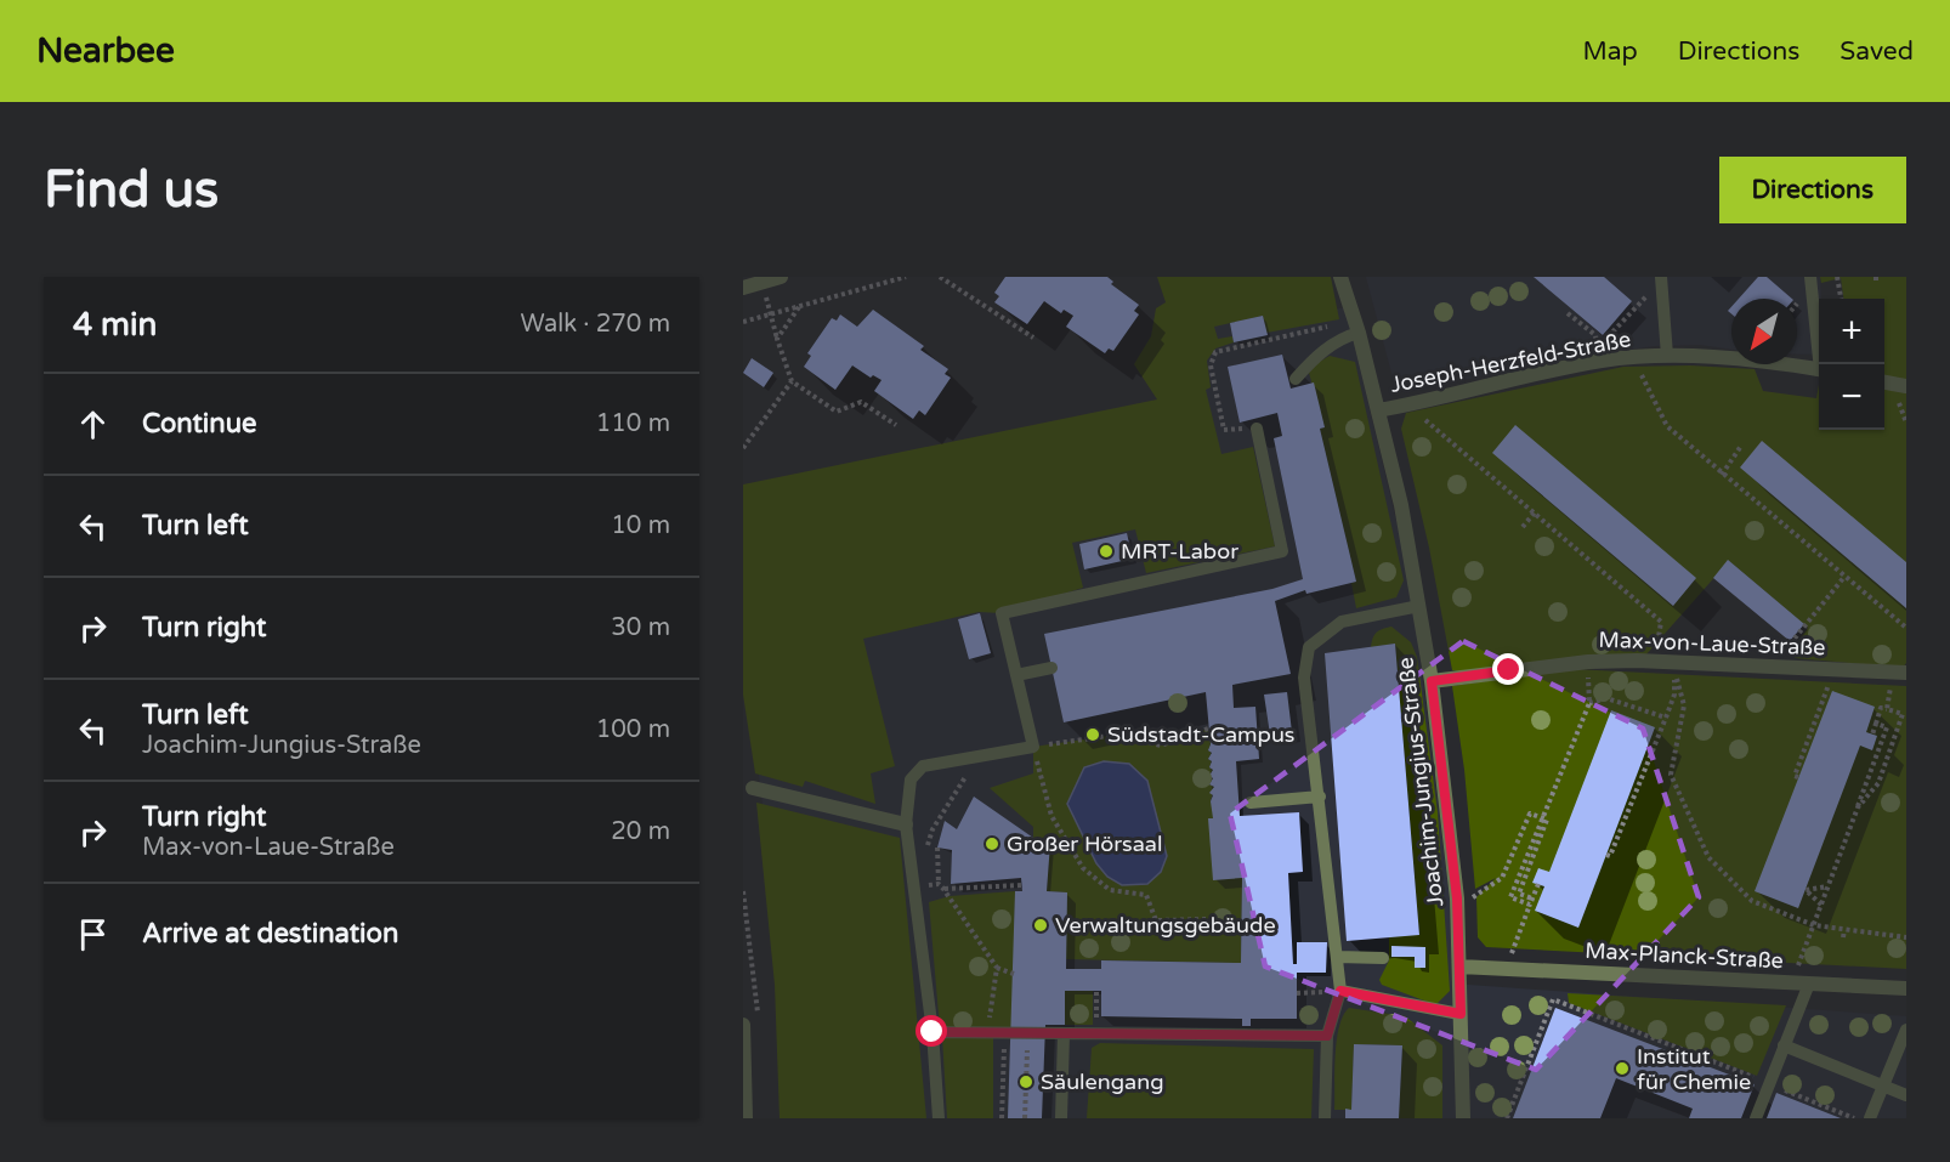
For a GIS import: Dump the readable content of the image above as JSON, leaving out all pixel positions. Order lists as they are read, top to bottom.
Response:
{
  "streets": {
    "street": [
      "Joseph-Herzfeld-Straße",
      "Max-von-Laue-Straße",
      "Joachim-Jungius-Straße",
      "Max-Planck-Straße"
    ]
  },
  "crossings": [
    ["Joseph-Herzfeld-Straße", "Joachim-Jungius-Straße"],
    ["Max-von-Laue-Straße", "Joachim-Jungius-Straße"],
    ["Joachim-Jungius-Straße", "Max-Planck-Straße"]
  ],
  "places": [
    "MRT-Labor",
    "Südstadt-Campus",
    "Großer Hörsaal",
    "Verwaltungsgebäude",
    "Institut für Chemie",
    "Säulengang"
  ],
  "north": "bottom left",
  "page": {
    "header": "Nearbee",
    "nav": ["Map", "Directions", "Saved"],
    "buttons": "Directions",
    "title": "Find us",
    "heading": ["4 min", "Walk · 270 m"],
    "map_buttons": ["+", "−"],
    "list": [
      ["Continue", "110 m"],
      ["Turn left", "10 m"],
      ["Turn right", "30 m"],
      ["Turn left", "Joachim-Jungius-Straße", "100 m"],
      ["Turn right", "Max-von-Laue-Straße", "20 m"],
      "Arrive at destination"
    ]
  }
}
